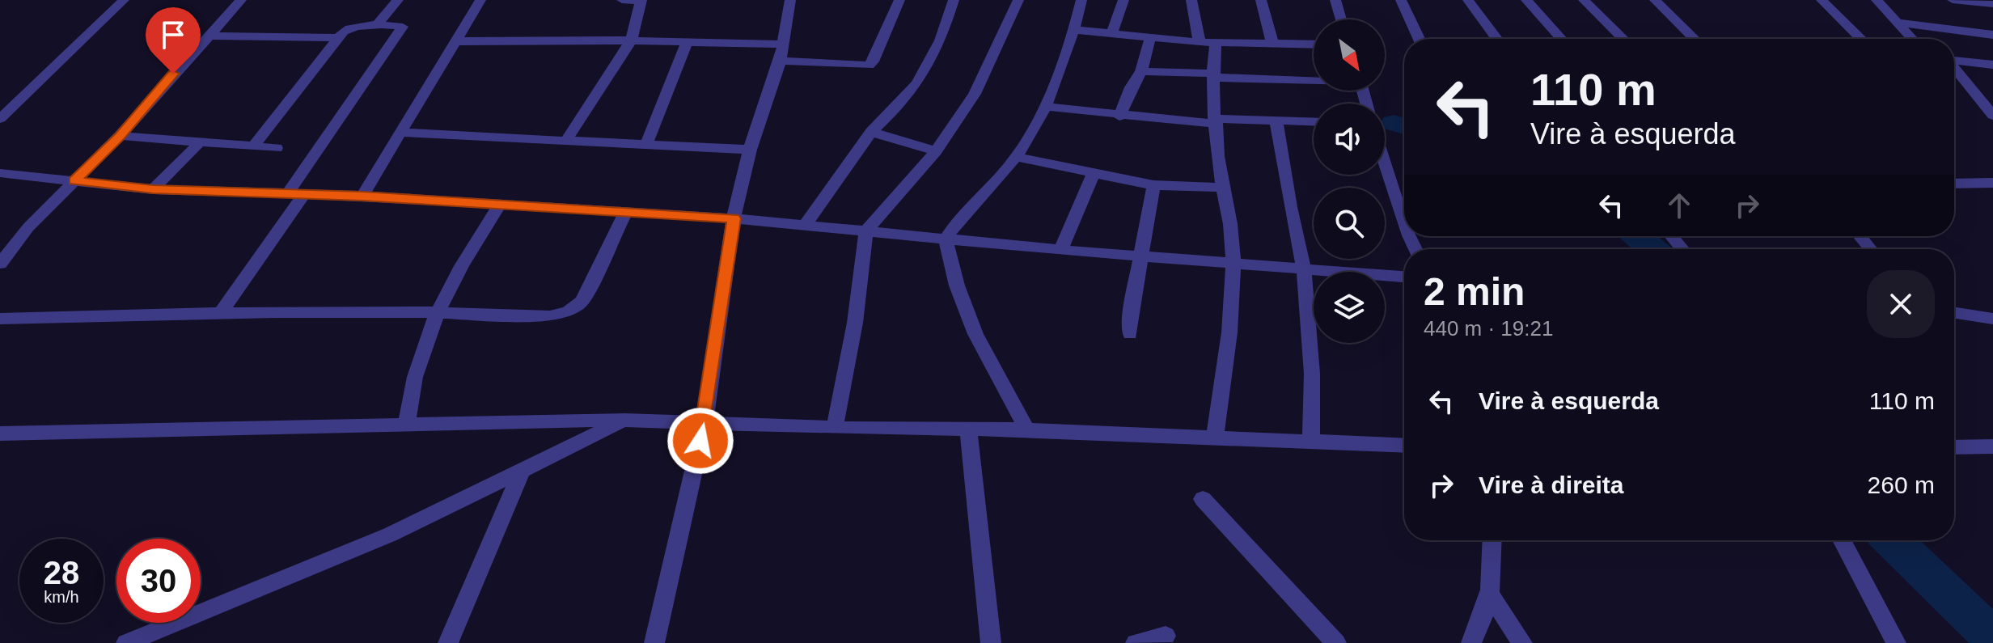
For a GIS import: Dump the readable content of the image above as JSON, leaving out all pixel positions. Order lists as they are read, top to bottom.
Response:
{
  "north": "bottom right",
  "page": {
    "turn": ["110 m", "Vire à esquerda"],
    "heading": ["2 min", "440 m · 19:21"],
    "list": [
      {
        "name": "Vire à esquerda",
        "value": "110 m"
      },
      {
        "name": "Vire à direita",
        "value": "260 m"
      }
    ],
    "speed": "28 km/h",
    "limit": "30"
  }
}
